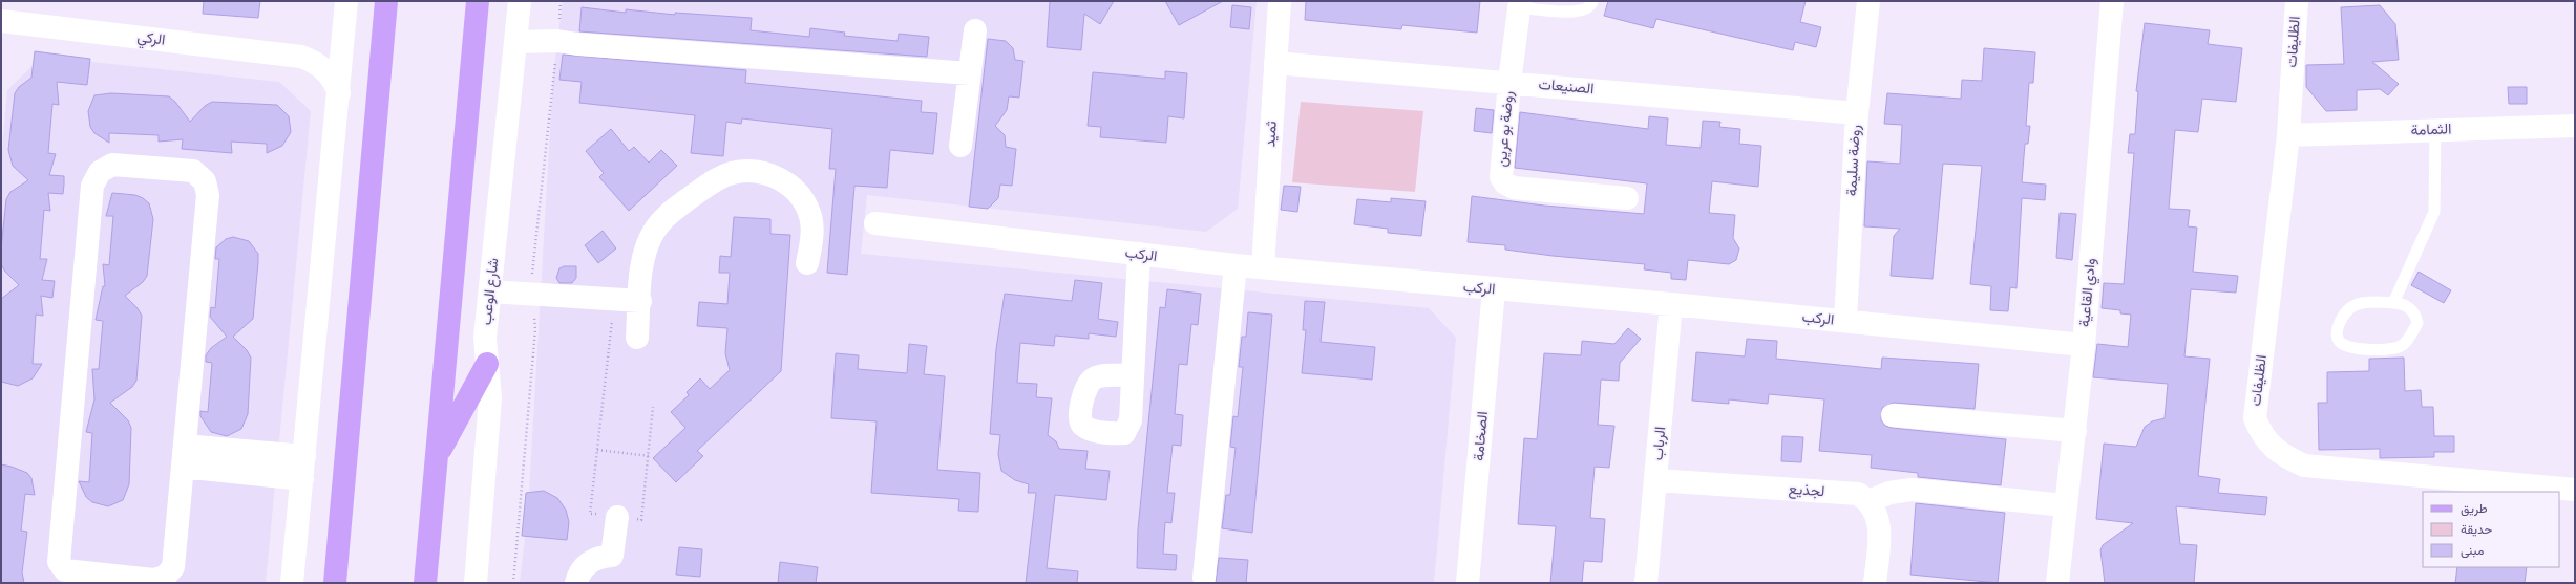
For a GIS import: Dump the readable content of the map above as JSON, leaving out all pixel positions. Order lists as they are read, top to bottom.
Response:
{
  "streets": {
    "street": [
      "الركي",
      "الظليفات",
      "الصنيعات",
      "روضة بو عرين",
      "الثمامة",
      "ثميد",
      "روضة سليمة",
      "الركب",
      "شارع الوعب",
      "وادي القاعية",
      "الصخامة",
      "الرباب",
      "لجذيع"
    ]
  },
  "crossings": [
    ["الظليفات", "الثمامة"],
    ["الصنيعات", "روضة بو عرين"],
    ["الصنيعات", "ثميد"],
    ["الصنيعات", "روضة سليمة"],
    ["ثميد", "الركب"],
    ["روضة سليمة", "الركب"],
    ["الركب", "وادي القاعية"],
    ["الركب", "الصخامة"],
    ["الركب", "الرباب"],
    ["الرباب", "لجذيع"]
  ],
  "legend": ["طريق", "حديقة", "مبنى"]
}
